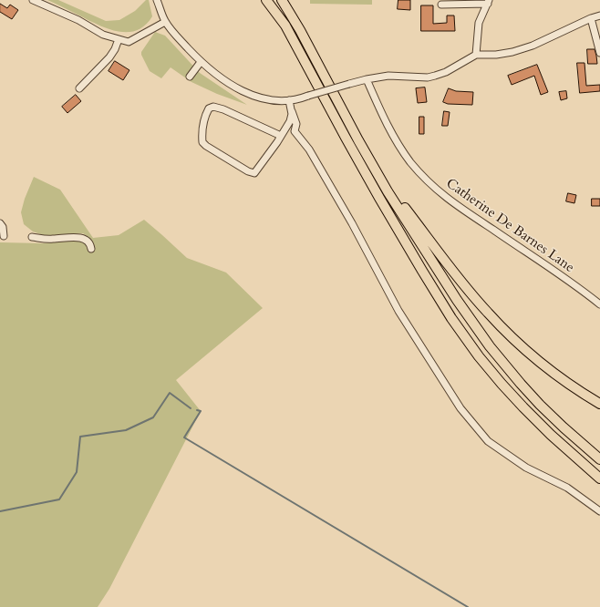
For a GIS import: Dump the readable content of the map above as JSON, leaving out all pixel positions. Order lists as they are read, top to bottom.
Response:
{
  "streets": {
    "street": ["Catherine De Barnes Lane"]
  }
}
